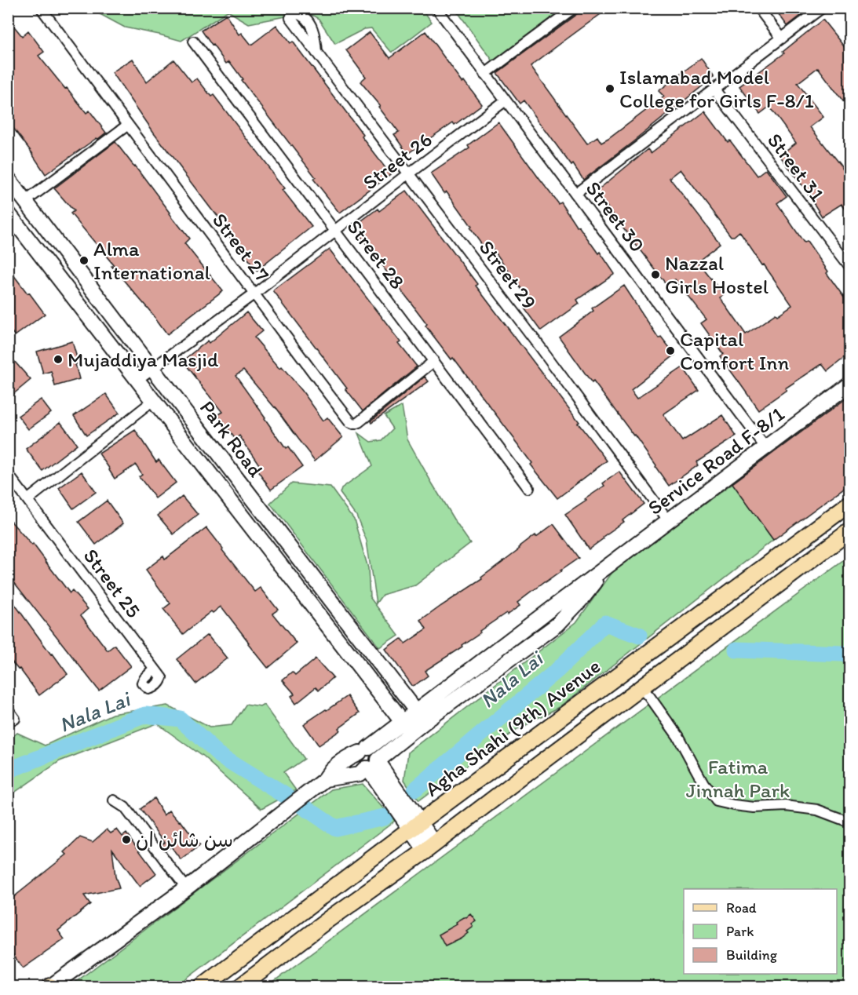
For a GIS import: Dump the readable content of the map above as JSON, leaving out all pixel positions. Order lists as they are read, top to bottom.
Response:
{
  "streets": {
    "main road": ["Agha Shahi (9th) Avenue"],
    "street": [
      "Street 26",
      "Street 31",
      "Street 30",
      "Street 27",
      "Street 28",
      "Street 29",
      "Park Road",
      "Service Road F-8/1",
      "Street 25"
    ]
  },
  "crossings": [
    ["Street 26", "Street 30"],
    ["Street 26", "Street 27"],
    ["Street 26", "Street 28"],
    ["Street 26", "Street 29"],
    ["Street 26", "Park Road"],
    ["Street 30", "Service Road F-8/1"],
    ["Street 27", "Street 28"],
    ["Street 29", "Service Road F-8/1"],
    ["Park Road", "Service Road F-8/1"]
  ],
  "water": ["Nala Lai"],
  "parks": ["Fatima Jinnah Park"],
  "places": [
    "Islamabad Model College for Girls F-8/1",
    "Alma International",
    "Nazzal Girls Hostel",
    "Capital Comfort Inn",
    "Mujaddiya Masjid",
    "سن شائن ان"
  ],
  "legend": ["Road", "Park", "Building"]
}
